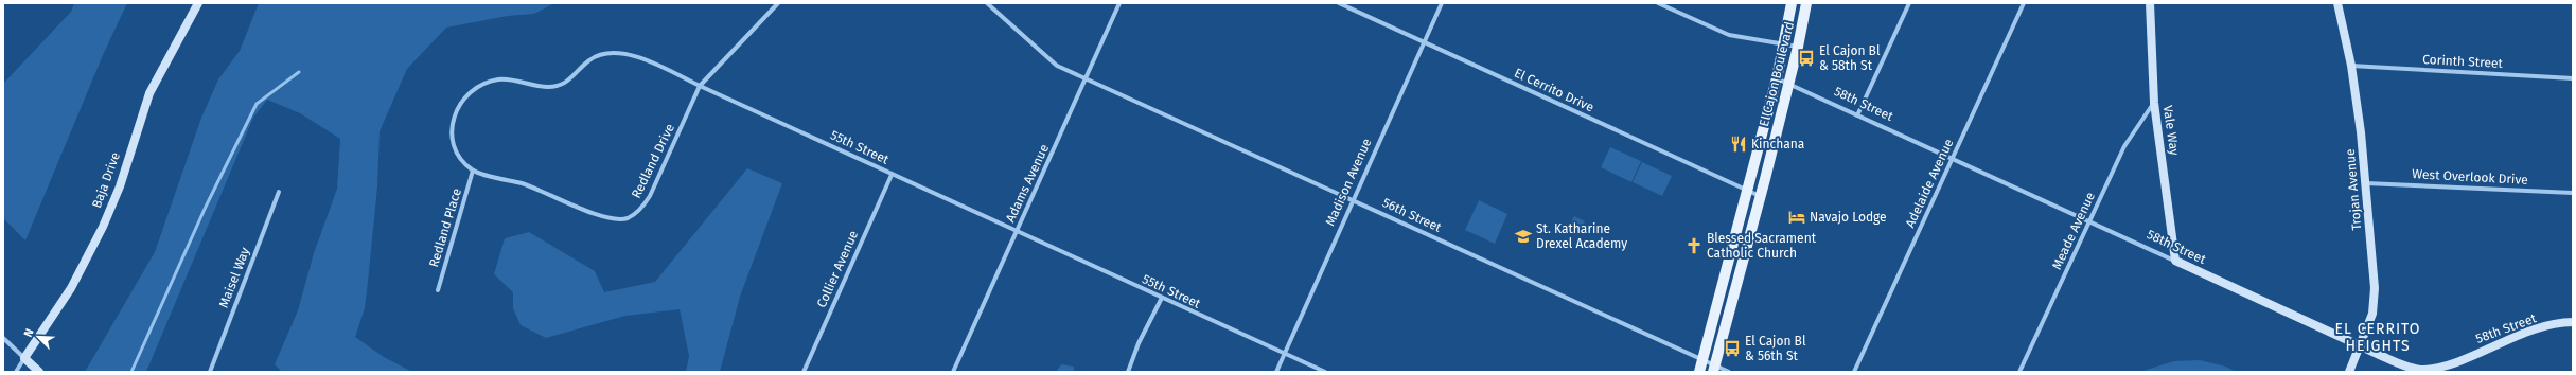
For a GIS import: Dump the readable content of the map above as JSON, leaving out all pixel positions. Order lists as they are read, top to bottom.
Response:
{
  "streets": {
    "main road": ["El Cajon Boulevard"],
    "street": [
      "Corinth Street",
      "El Cerrito Drive",
      "58th Street",
      "Vale Way",
      "55th Street",
      "Redland Drive",
      "West Overlook Drive",
      "Baja Drive",
      "Madison Avenue",
      "Adams Avenue",
      "Adelaide Avenue",
      "Trojan Avenue",
      "56th Street",
      "Redland Place",
      "Meade Avenue",
      "Collier Avenue",
      "Maisel Way"
    ]
  },
  "crossings": [
    ["Corinth Street", "Trojan Avenue"],
    ["El Cajon Boulevard", "El Cerrito Drive"],
    ["El Cajon Boulevard", "58th Street"],
    ["El Cajon Boulevard", "56th Street"],
    ["El Cerrito Drive", "Madison Avenue"],
    ["58th Street", "Vale Way"],
    ["58th Street", "Adelaide Avenue"],
    ["58th Street", "Trojan Avenue"],
    ["58th Street", "Meade Avenue"],
    ["Vale Way", "Meade Avenue"],
    ["55th Street", "Redland Drive"],
    ["55th Street", "Madison Avenue"],
    ["55th Street", "Adams Avenue"],
    ["55th Street", "Redland Place"],
    ["55th Street", "Collier Avenue"],
    ["Redland Drive", "Redland Place"],
    ["West Overlook Drive", "Trojan Avenue"],
    ["Madison Avenue", "56th Street"],
    ["Adams Avenue", "56th Street"]
  ],
  "districts": ["EL CERRITO HEIGHTS"],
  "places": {
    "bus stop": ["El Cajon Bl & 58th St", "El Cajon Bl & 56th St"],
    "restaurant": ["Kinchana"],
    "hotel": ["Navajo Lodge"],
    "school or university": ["St. Katharine Drexel Academy"],
    "church": ["Blessed Sacrament Catholic Church"]
  },
  "north": "top left"
}
